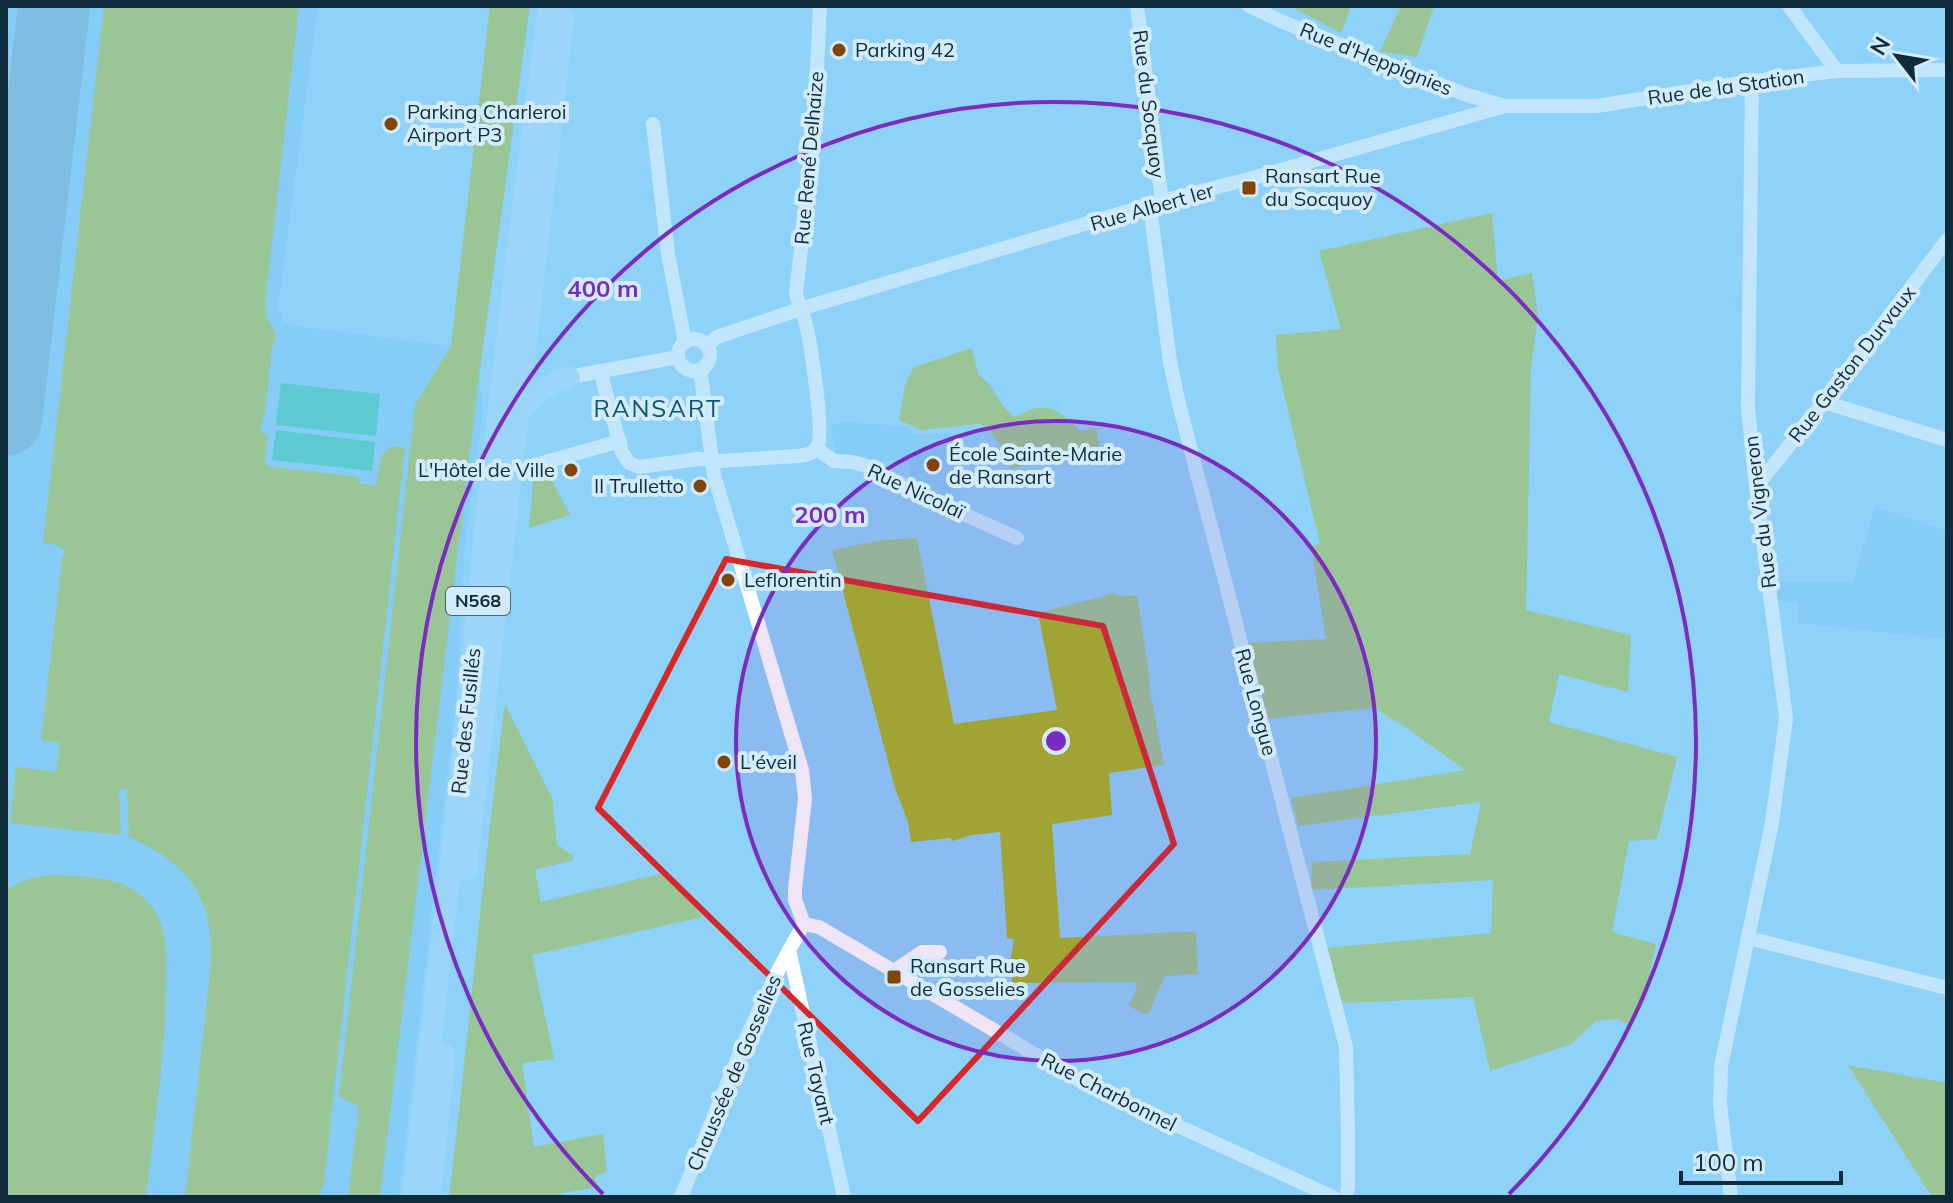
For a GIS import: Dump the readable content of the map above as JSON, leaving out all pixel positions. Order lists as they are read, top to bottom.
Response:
{
  "streets": {
    "highway": ["N568", "Rue des Fusillés"],
    "street": [
      "Rue d'Heppignies",
      "Rue de la Station",
      "Rue du Socquoy",
      "Rue René Delhaize",
      "Rue Albert Ier",
      "Rue Gaston Durvaux",
      "Rue Nicolaï",
      "Rue du Vigneron",
      "Rue Longue",
      "Chaussée de Gosselies",
      "Rue Tayant",
      "Rue Charbonnel"
    ]
  },
  "crossings": [
    ["Rue d'Heppignies", "Rue de la Station"],
    ["Rue d'Heppignies", "Rue Albert Ier"],
    ["Rue de la Station", "Rue Albert Ier"],
    ["Rue de la Station", "Rue du Vigneron"],
    ["Rue du Socquoy", "Rue Albert Ier"],
    ["Rue du Socquoy", "Rue Longue"],
    ["Rue René Delhaize", "Rue Albert Ier"],
    ["Rue Albert Ier", "Rue Longue"],
    ["Rue Gaston Durvaux", "Rue du Vigneron"],
    ["Chaussée de Gosselies", "Rue Tayant"],
    ["Chaussée de Gosselies", "Rue Charbonnel"]
  ],
  "districts": ["RANSART"],
  "places": {
    "other": [
      "Parking 42",
      "Parking Charleroi Airport P3",
      "École Sainte-Marie de Ransart",
      "L'Hôtel de Ville",
      "Il Trulletto",
      "Leflorentin",
      "L'éveil"
    ],
    "transit": ["Ransart Rue du Socquoy", "Ransart Rue de Gosselies"]
  },
  "scale_bar": "100 m",
  "north": "top left",
  "rings": ["400 m", "200 m"]
}
